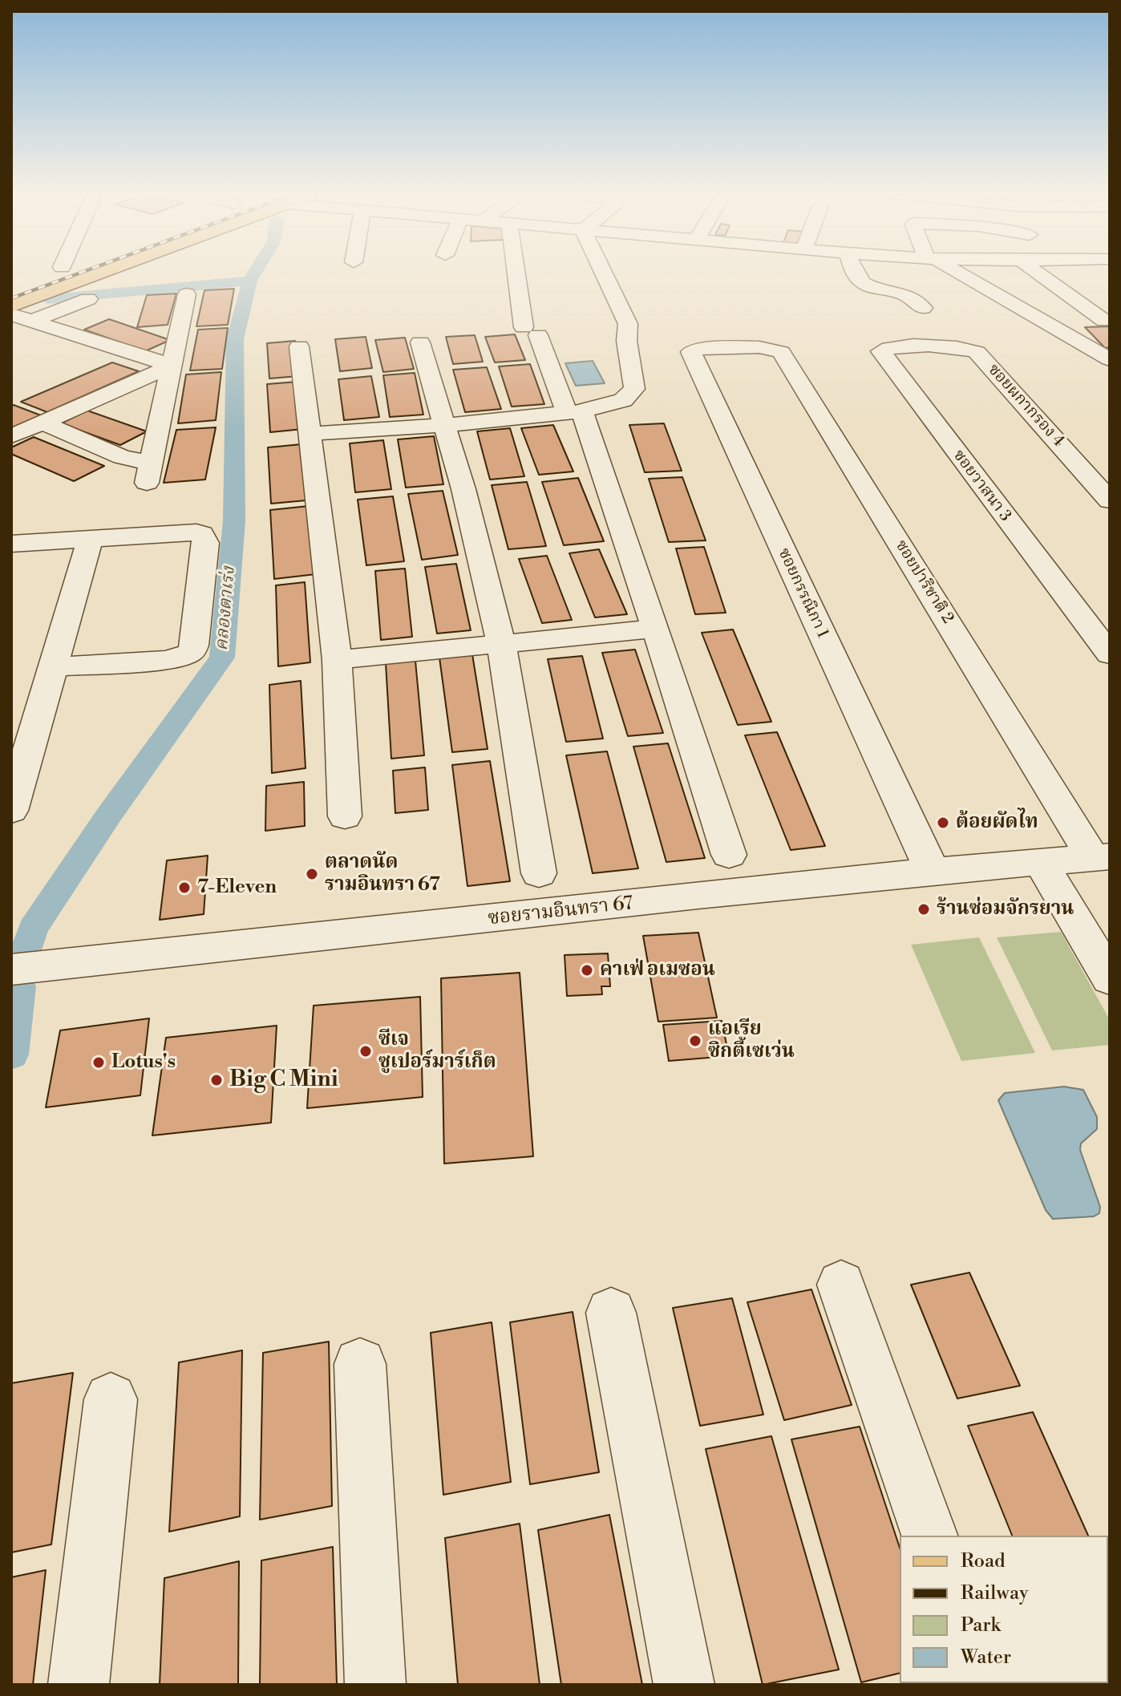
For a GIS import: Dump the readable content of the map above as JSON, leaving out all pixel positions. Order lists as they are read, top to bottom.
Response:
{
  "streets": {
    "street": [
      "ซอยผกากรอง 4",
      "ซอยวาสนา 3",
      "ซอยปาริชาติ 2",
      "ซอยกรรณิกา 1",
      "ซอยรามอินทรา 67"
    ]
  },
  "crossings": [
    ["ซอยผกากรอง 4", "ซอยวาสนา 3"],
    ["ซอยปาริชาติ 2", "ซอยกรรณิกา 1"],
    ["ซอยปาริชาติ 2", "ซอยรามอินทรา 67"],
    ["ซอยกรรณิกา 1", "ซอยรามอินทรา 67"]
  ],
  "water": ["คลองตาเร่ง"],
  "places": [
    "ต้อยผัดไท",
    "ตลาดนัด รามอินทรา 67",
    "7-Eleven",
    "ร้านซ่อมจักรยาน",
    "คาเฟ่ อเมซอน",
    "แอเรีย ซิกตี้เซเว่น",
    "ซีเจ ซูเปอร์มาร์เก็ต",
    "Lotus's",
    "Big C Mini"
  ],
  "legend": [
    "Road",
    "Railway",
    "Park",
    "Water"
  ]
}
